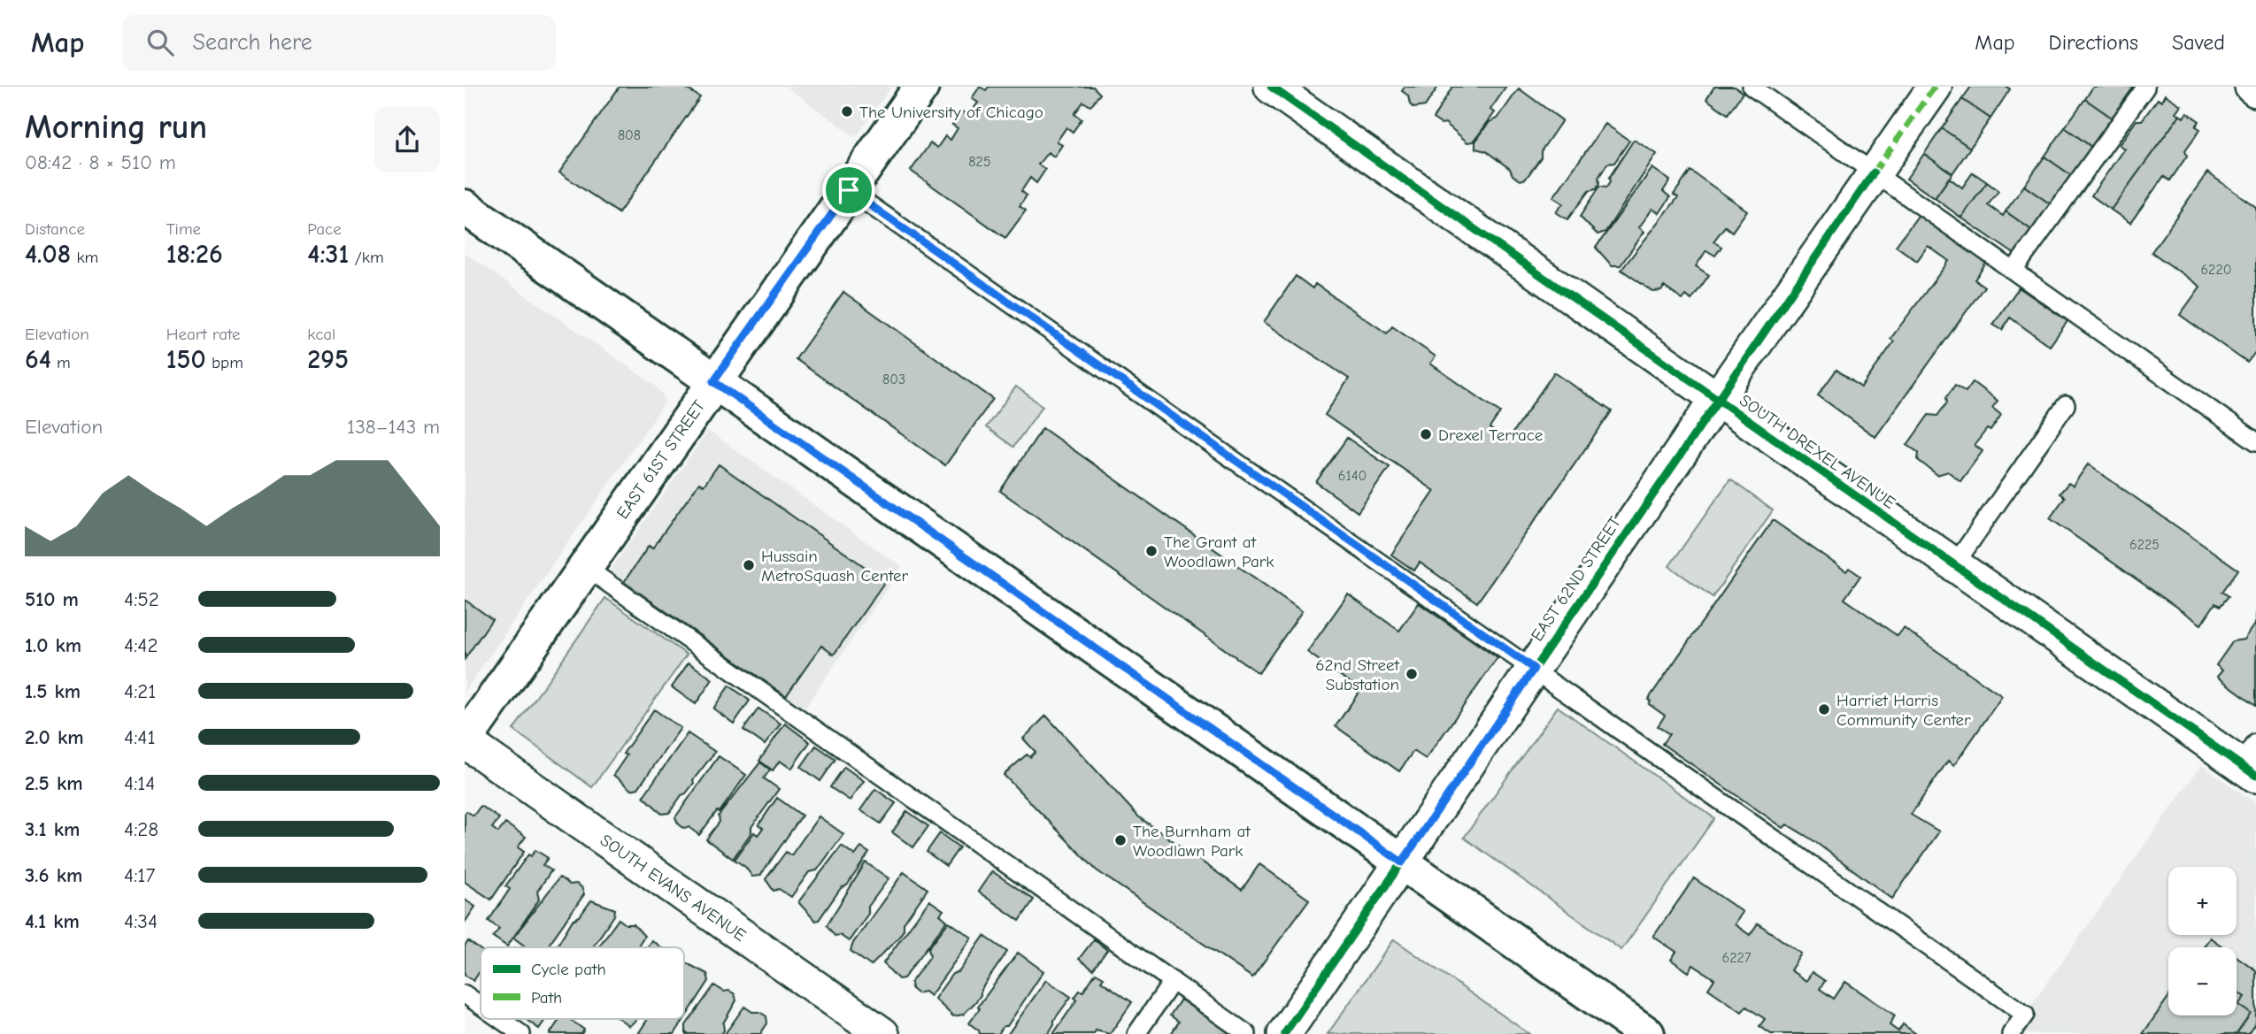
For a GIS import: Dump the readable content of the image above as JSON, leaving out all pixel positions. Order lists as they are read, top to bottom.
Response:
{
  "streets": {
    "main road": ["EAST 61ST STREET"],
    "street": ["SOUTH DREXEL AVENUE", "EAST 62ND STREET", "SOUTH EVANS AVENUE"]
  },
  "crossings": [
    ["SOUTH DREXEL AVENUE", "EAST 62ND STREET"],
    ["EAST 61ST STREET", "SOUTH EVANS AVENUE"]
  ],
  "places": [
    "The University of Chicago",
    "Drexel Terrace",
    "The Grant at Woodlawn Park",
    "Hussain MetroSquash Center",
    "62nd Street Substation",
    "Harriet Harris Community Center",
    "The Burnham at Woodlawn Park"
  ],
  "house_numbers": [
    "808",
    "825",
    "6220",
    "803",
    "6140",
    "6225",
    "6227"
  ],
  "legend": ["Cycle path", "Path"],
  "page": {
    "header": "Map",
    "search": "Search here",
    "nav": ["Map", "Directions", "Saved"],
    "heading": ["Morning run", "08:42 · 8 × 510 m"],
    "stats": [
      ["Distance", "4.08 km"],
      ["Time", "18:26"],
      ["Pace", "4:31 /km"],
      ["Elevation", "64 m"],
      ["Heart rate", "150 bpm"],
      ["kcal", "295"]
    ],
    "chart": ["Elevation", "138–143 m"],
    "list": [
      {
        "name": "510 m",
        "note": "4:52"
      },
      {
        "name": "1.0 km",
        "note": "4:42"
      },
      {
        "name": "1.5 km",
        "note": "4:21"
      },
      {
        "name": "2.0 km",
        "note": "4:41"
      },
      {
        "name": "2.5 km",
        "note": "4:14"
      },
      {
        "name": "3.1 km",
        "note": "4:28"
      },
      {
        "name": "3.6 km",
        "note": "4:17"
      },
      {
        "name": "4.1 km",
        "note": "4:34"
      }
    ],
    "map_buttons": ["+", "−"]
  }
}
